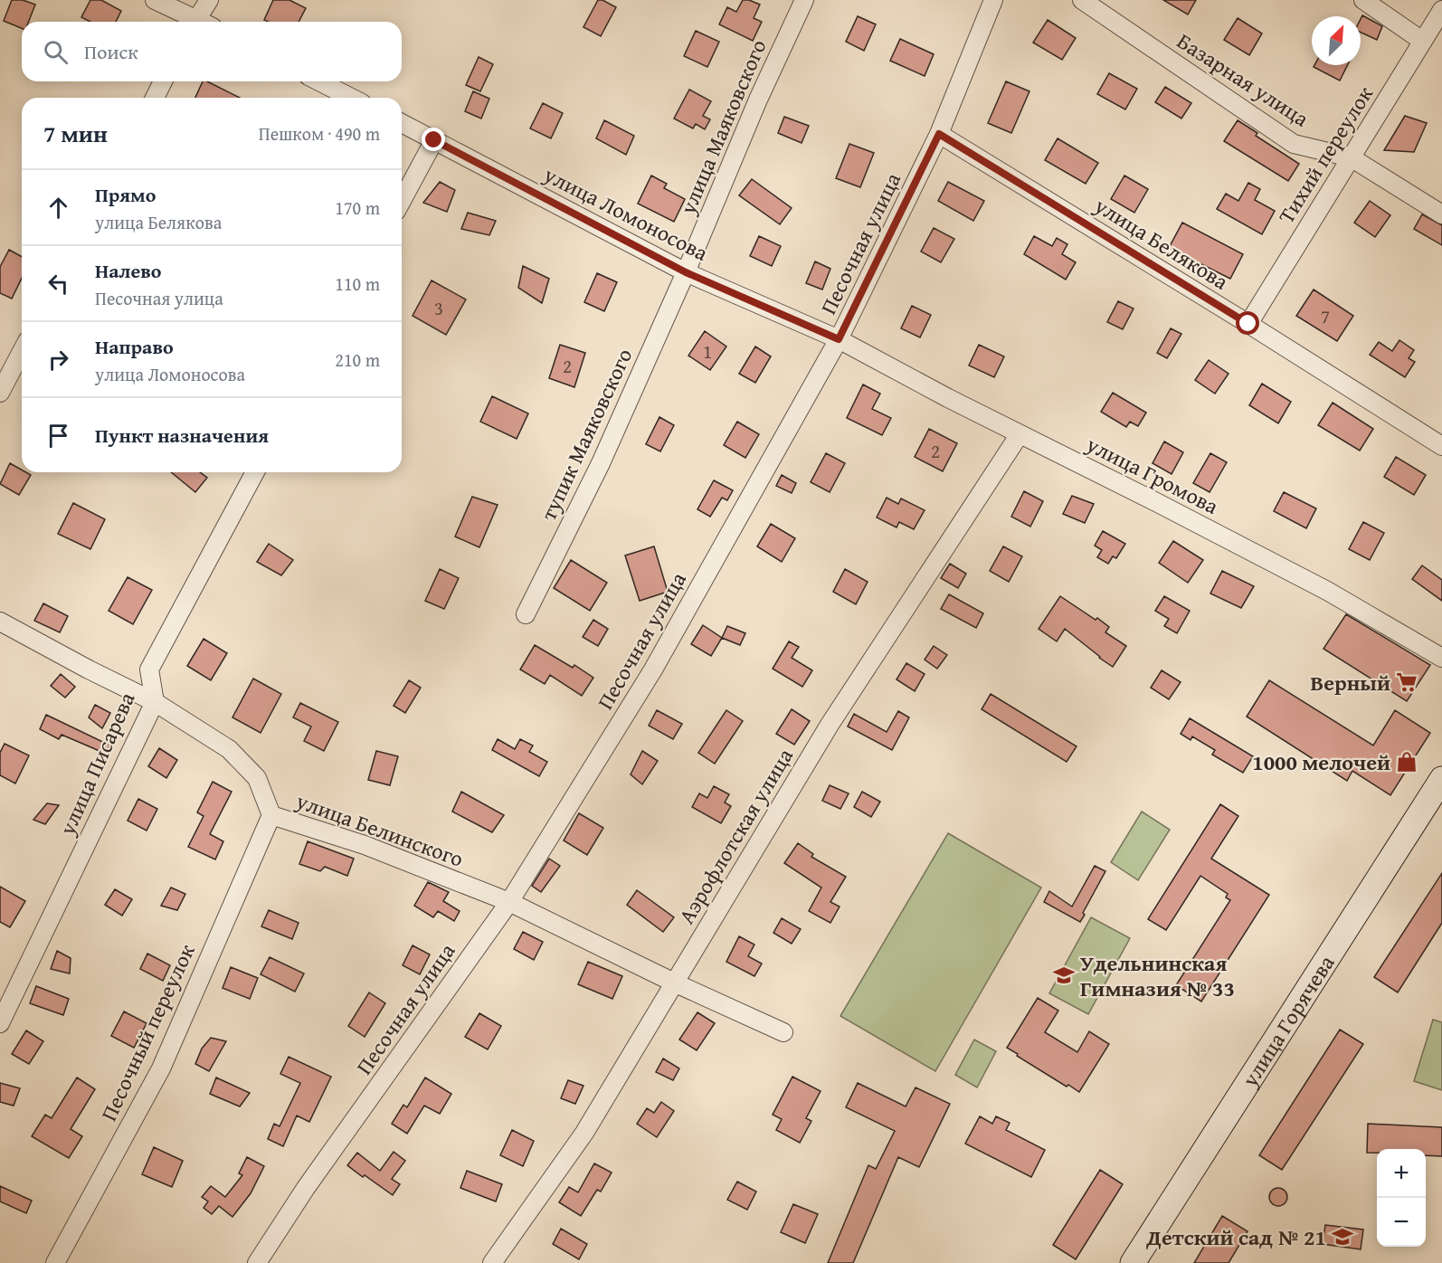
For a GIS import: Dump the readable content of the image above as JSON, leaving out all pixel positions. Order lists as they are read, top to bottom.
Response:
{
  "streets": {
    "main road": ["улица Горячева"],
    "street": [
      "Базарная улица",
      "улица Маяковского",
      "Тихий переулок",
      "улица Ломоносова",
      "Песочная улица",
      "улица Белякова",
      "тупик Маяковского",
      "улица Громова",
      "улица Писарева",
      "улица Белинского",
      "Аэрофлотская улица",
      "Песочный переулок"
    ]
  },
  "crossings": [
    ["Базарная улица", "Тихий переулок"],
    ["улица Маяковского", "улица Ломоносова"],
    ["улица Маяковского", "тупик Маяковского"],
    ["Тихий переулок", "улица Белякова"],
    ["улица Ломоносова", "Песочная улица"],
    ["улица Ломоносова", "тупик Маяковского"],
    ["улица Ломоносова", "улица Громова"],
    ["Песочная улица", "улица Белякова"],
    ["Песочная улица", "улица Громова"],
    ["Песочная улица", "улица Белинского"],
    ["улица Громова", "Аэрофлотская улица"],
    ["улица Писарева", "улица Белинского"],
    ["улица Белинского", "Аэрофлотская улица"],
    ["улица Белинского", "Песочный переулок"]
  ],
  "places": {
    "supermarket": ["Верный"],
    "shop": ["1000 мелочей"],
    "school or university": ["Удельнинская Гимназия № 33", "Детский сад № 21"]
  },
  "house_numbers": [
    "3",
    "7",
    "1",
    "2",
    "2"
  ],
  "north": "top right",
  "page": {
    "search": "Поиск",
    "heading": ["7 мин", "Пешком · 490 m"],
    "list": [
      ["Прямо", "улица Белякова", "170 m"],
      ["Налево", "Песочная улица", "110 m"],
      ["Направо", "улица Ломоносова", "210 m"],
      "Пункт назначения"
    ],
    "map_buttons": ["+", "−"]
  }
}
